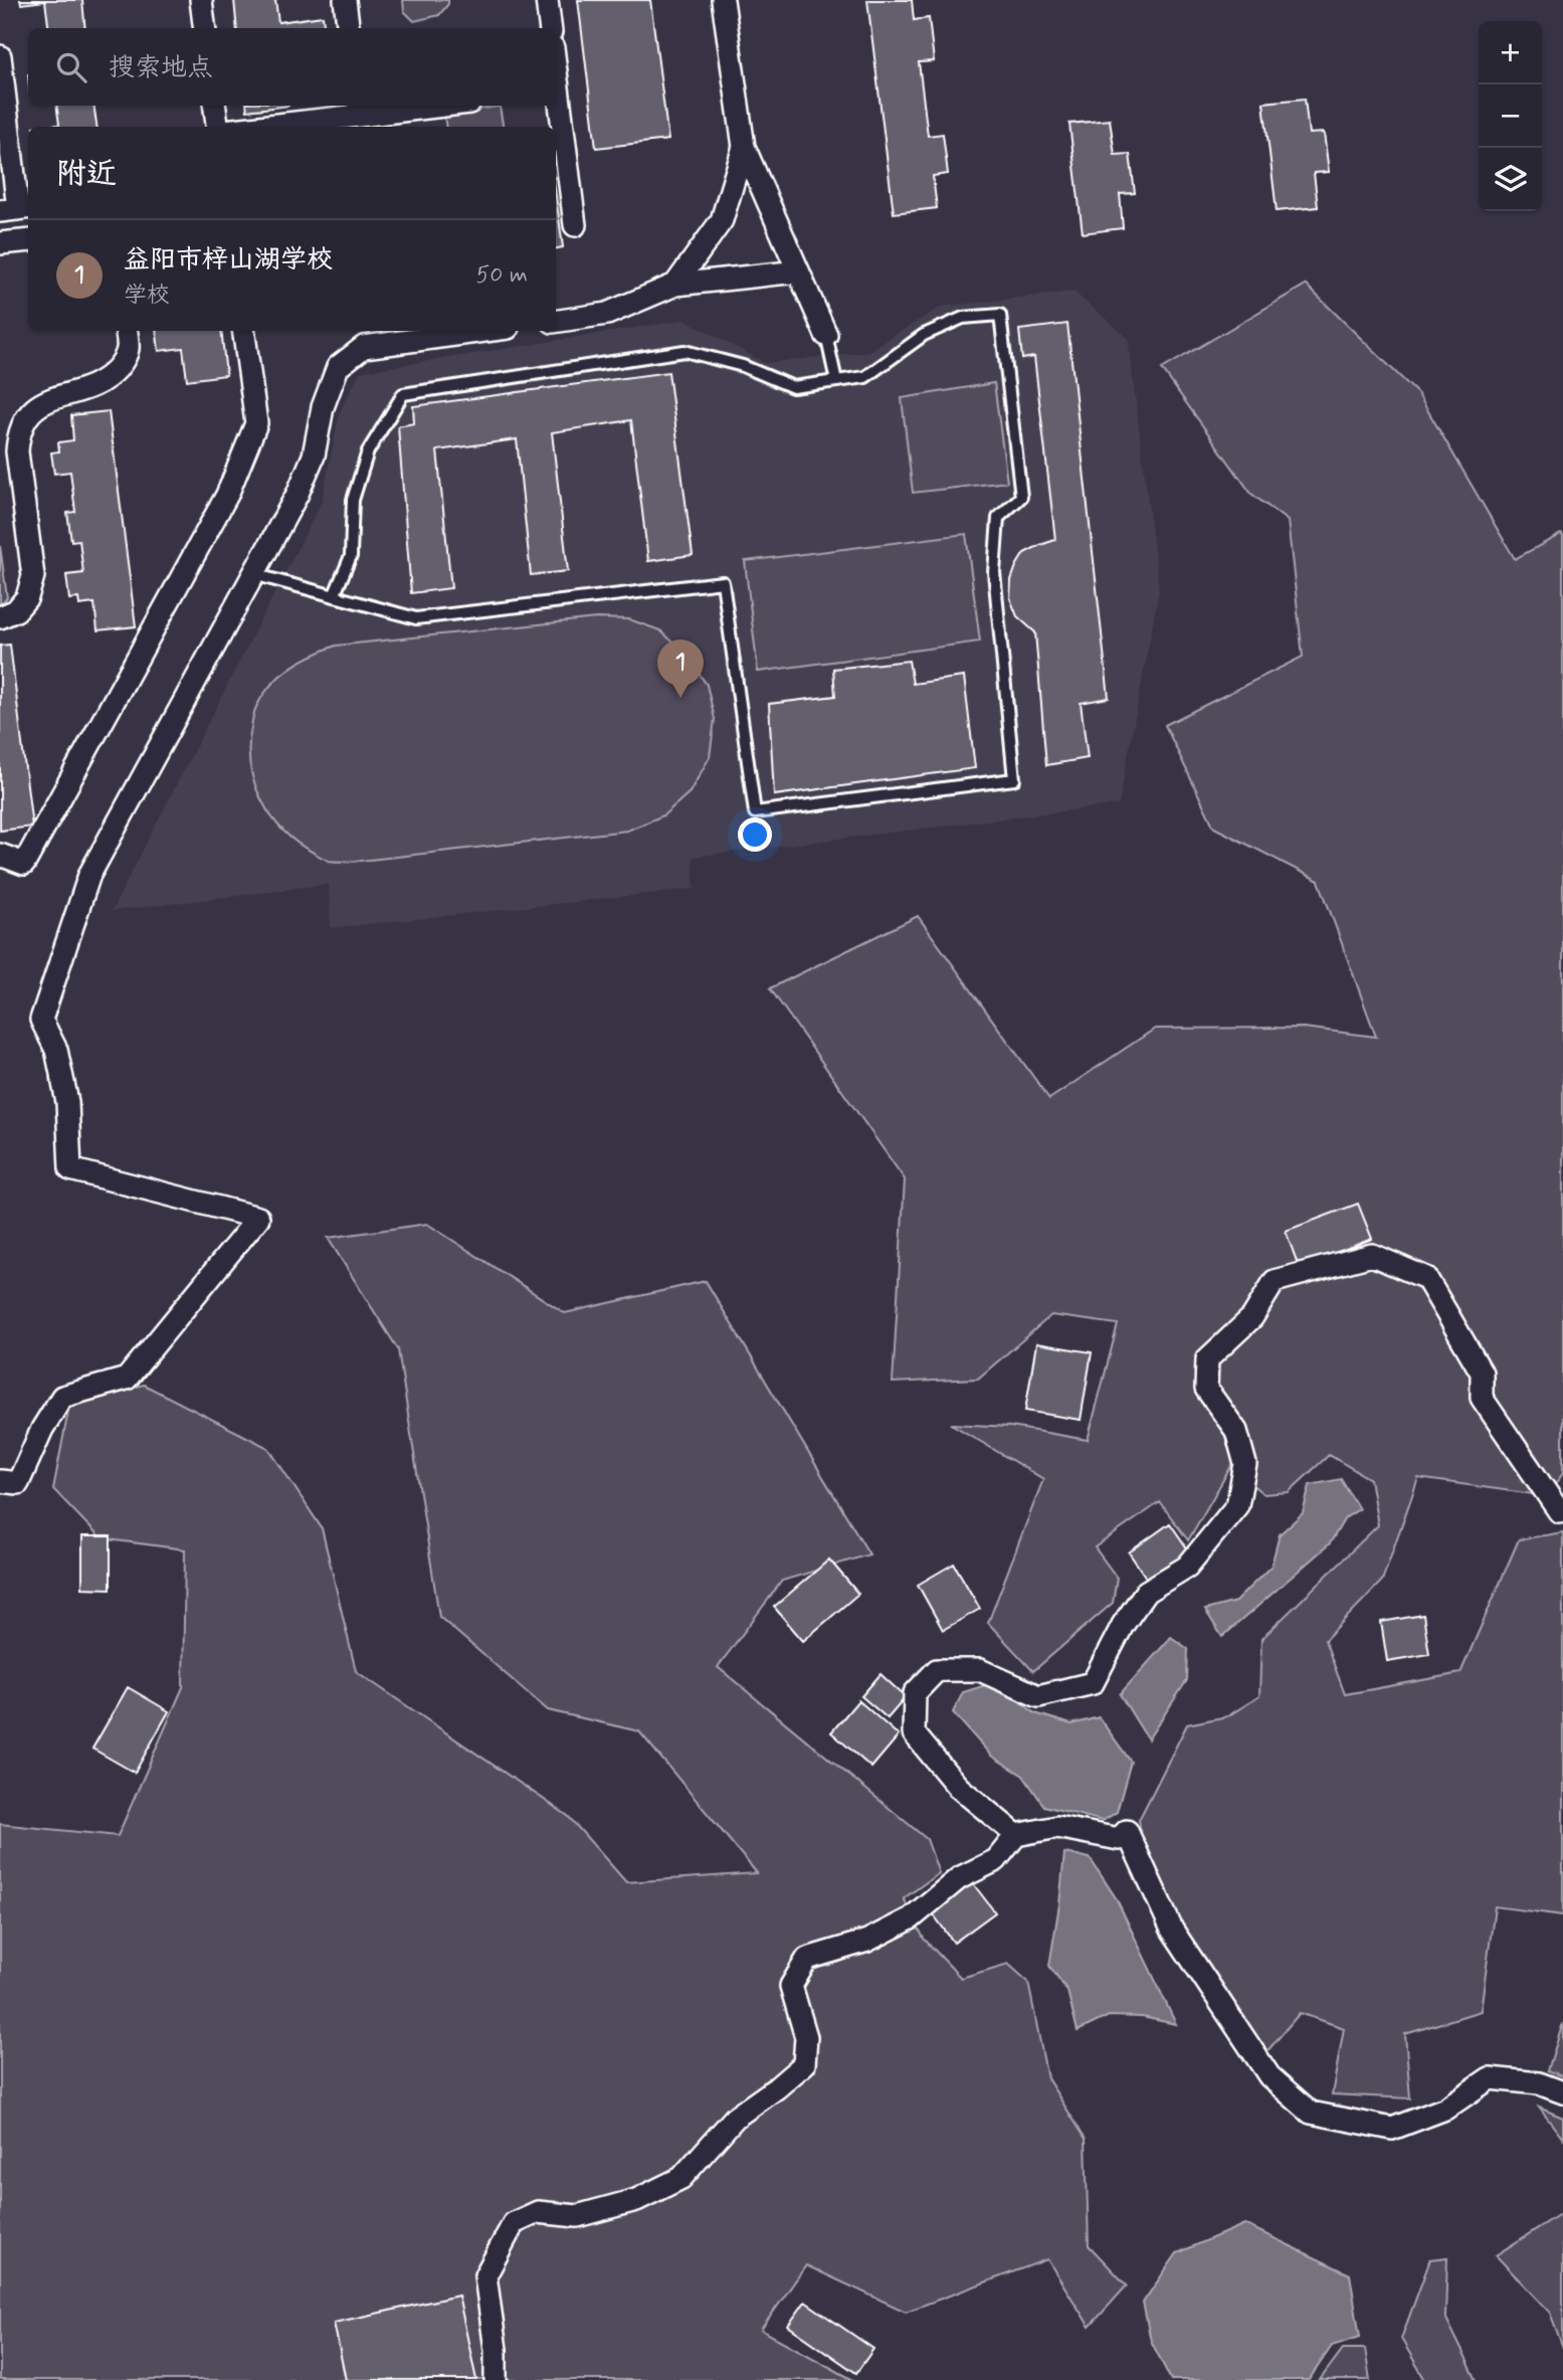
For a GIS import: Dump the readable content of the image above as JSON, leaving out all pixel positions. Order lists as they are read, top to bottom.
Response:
{
  "page": {
    "map_buttons": ["+", "−"],
    "search": "搜索地点",
    "heading": "附近",
    "list": [
      {
        "mark": "1",
        "name": "益阳市梓山湖学校",
        "note": "学校",
        "value": "50 m"
      }
    ],
    "pins": "1"
  }
}
